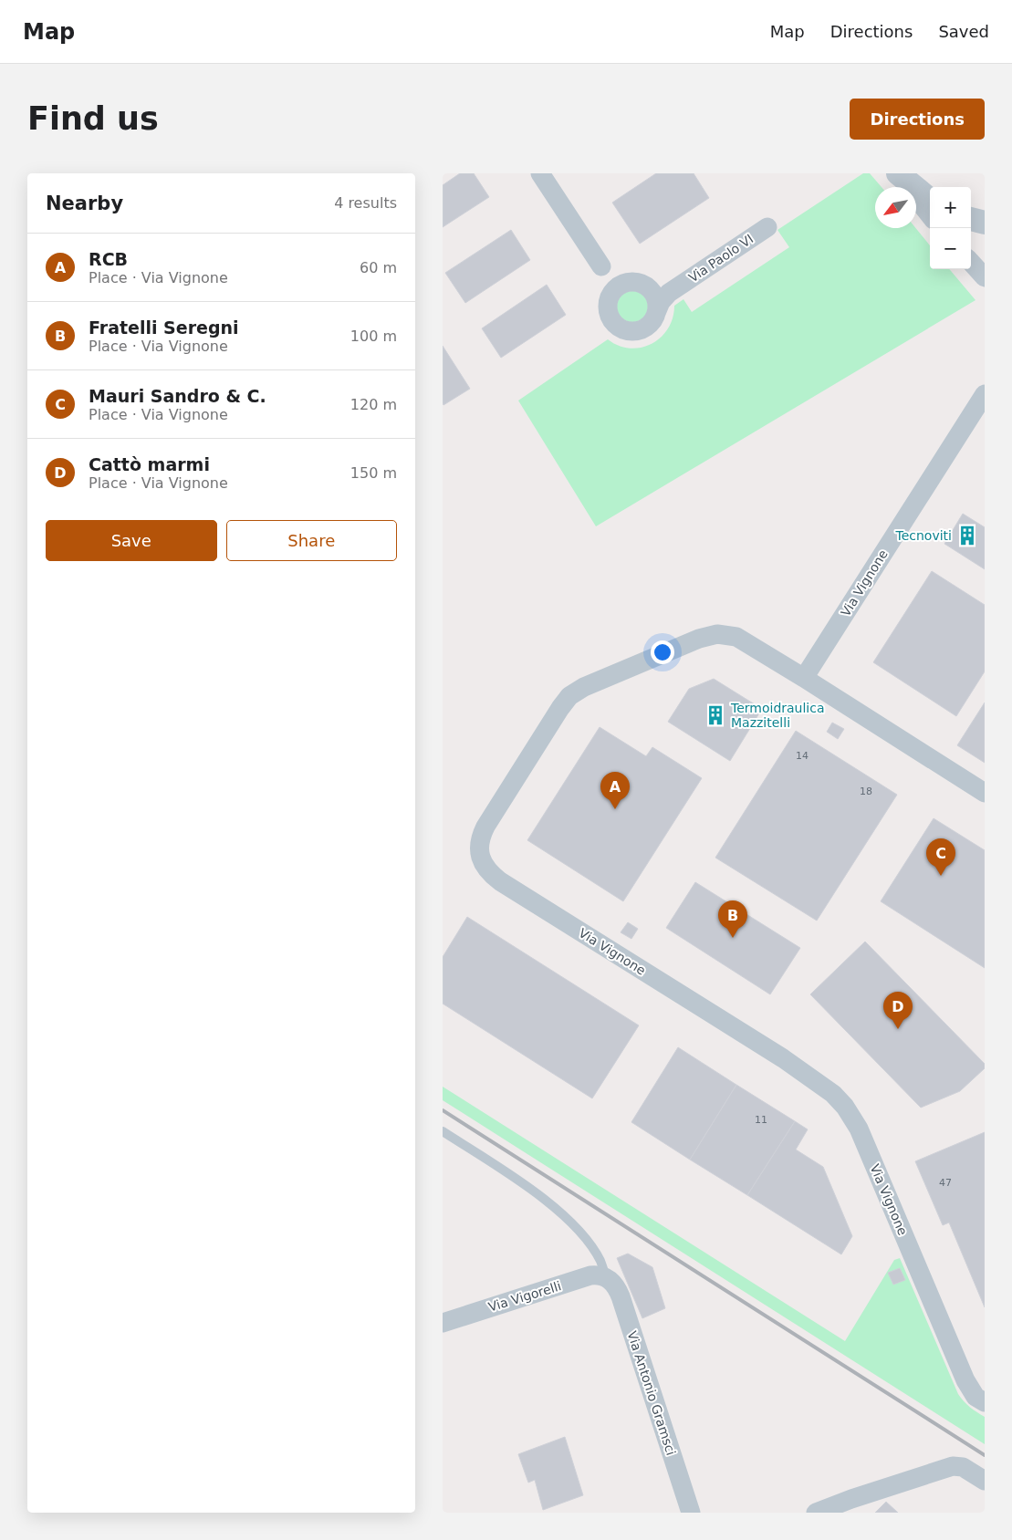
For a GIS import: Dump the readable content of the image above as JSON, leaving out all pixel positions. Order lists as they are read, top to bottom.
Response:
{
  "streets": {
    "street": [
      "Via Paolo VI",
      "Via Vignone",
      "Via Vigorelli",
      "Via Antonio Gramsci"
    ]
  },
  "crossings": [
    ["Via Vigorelli", "Via Antonio Gramsci"]
  ],
  "places": {
    "building": ["Tecnoviti", "Termoidraulica Mazzitelli"]
  },
  "house_numbers": [
    "14",
    "18",
    "11",
    "47"
  ],
  "north": "bottom left",
  "page": {
    "header": "Map",
    "nav": ["Map", "Directions", "Saved"],
    "buttons": [
      "Directions",
      ["Save", "Share"]
    ],
    "title": "Find us",
    "heading": ["Nearby", "4 results"],
    "map_buttons": ["+", "−"],
    "list": [
      {
        "mark": "A",
        "name": "RCB",
        "note": "Place · Via Vignone",
        "value": "60 m"
      },
      {
        "mark": "B",
        "name": "Fratelli Seregni",
        "note": "Place · Via Vignone",
        "value": "100 m"
      },
      {
        "mark": "C",
        "name": "Mauri Sandro & C.",
        "note": "Place · Via Vignone",
        "value": "120 m"
      },
      {
        "mark": "D",
        "name": "Cattò marmi",
        "note": "Place · Via Vignone",
        "value": "150 m"
      }
    ],
    "pins": [
      "A",
      "C",
      "B",
      "D"
    ]
  }
}
